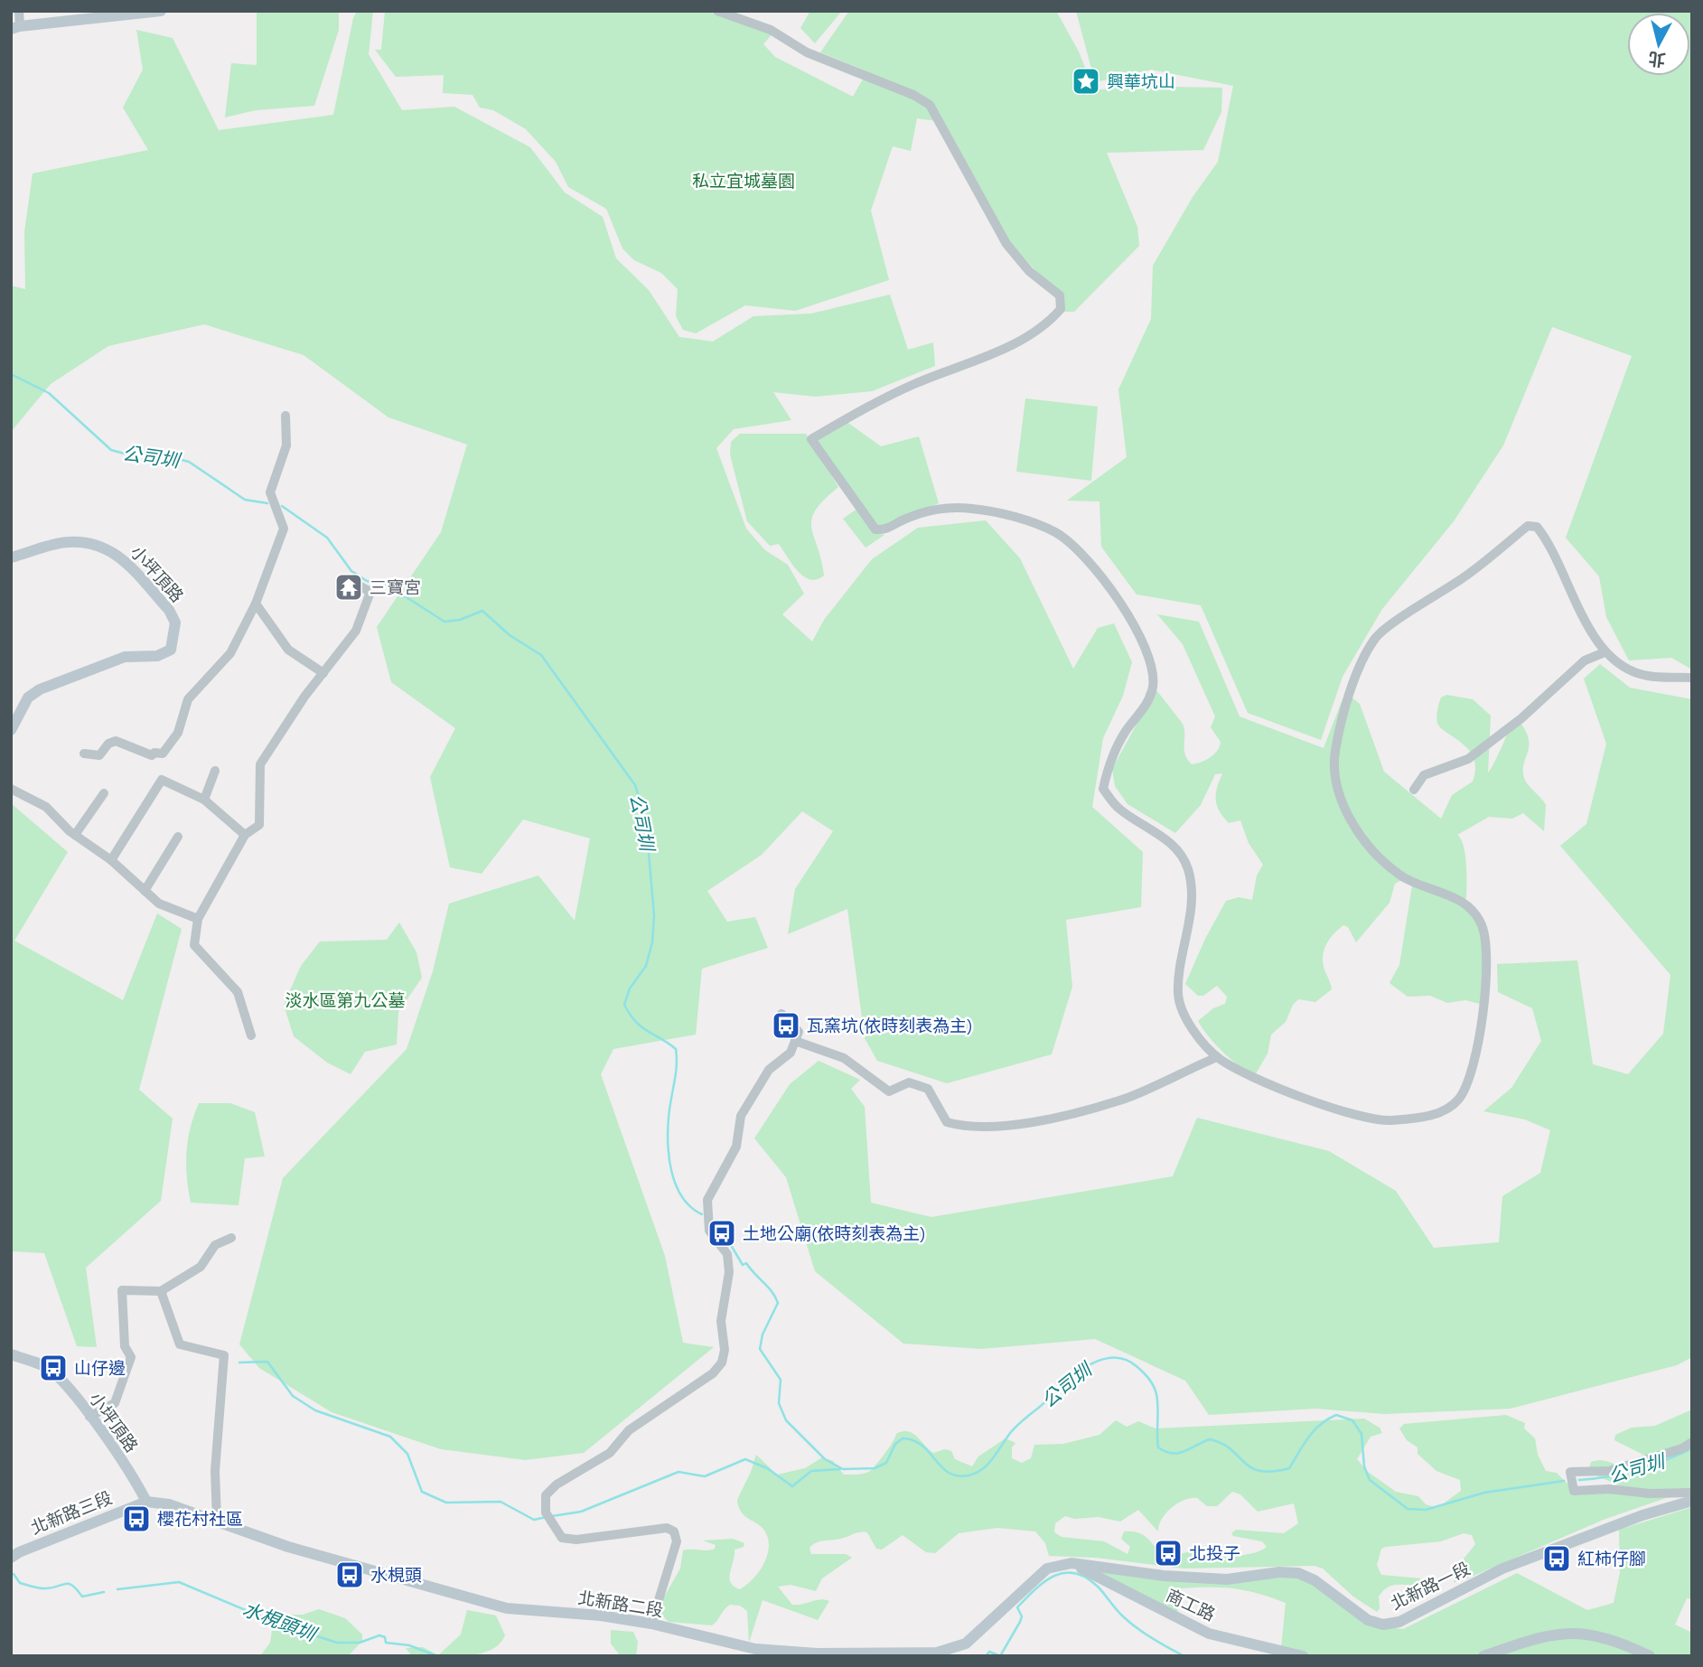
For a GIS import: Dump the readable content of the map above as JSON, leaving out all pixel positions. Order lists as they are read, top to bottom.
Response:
{
  "streets": {
    "main road": [
      "小坪頂路",
      "北新路三段",
      "北新路一段",
      "北新路二段",
      "商工路"
    ]
  },
  "crossings": [
    ["小坪頂路", "北新路三段"],
    ["小坪頂路", "北新路二段"],
    ["北新路三段", "北新路二段"],
    ["北新路一段", "北新路二段"],
    ["北新路一段", "商工路"],
    ["北新路二段", "商工路"]
  ],
  "water": ["公司圳", "水梘頭圳"],
  "parks": ["私立宜城墓園", "淡水區第九公墓"],
  "places": {
    "place": ["興華坑山"],
    "temple": ["三寶宮"],
    "bus stop": [
      "瓦窯坑(依時刻表為主)",
      "土地公廟(依時刻表為主)",
      "山仔邊",
      "櫻花村社區",
      "北投子",
      "紅柿仔腳",
      "水梘頭"
    ]
  },
  "north": "bottom"
}
